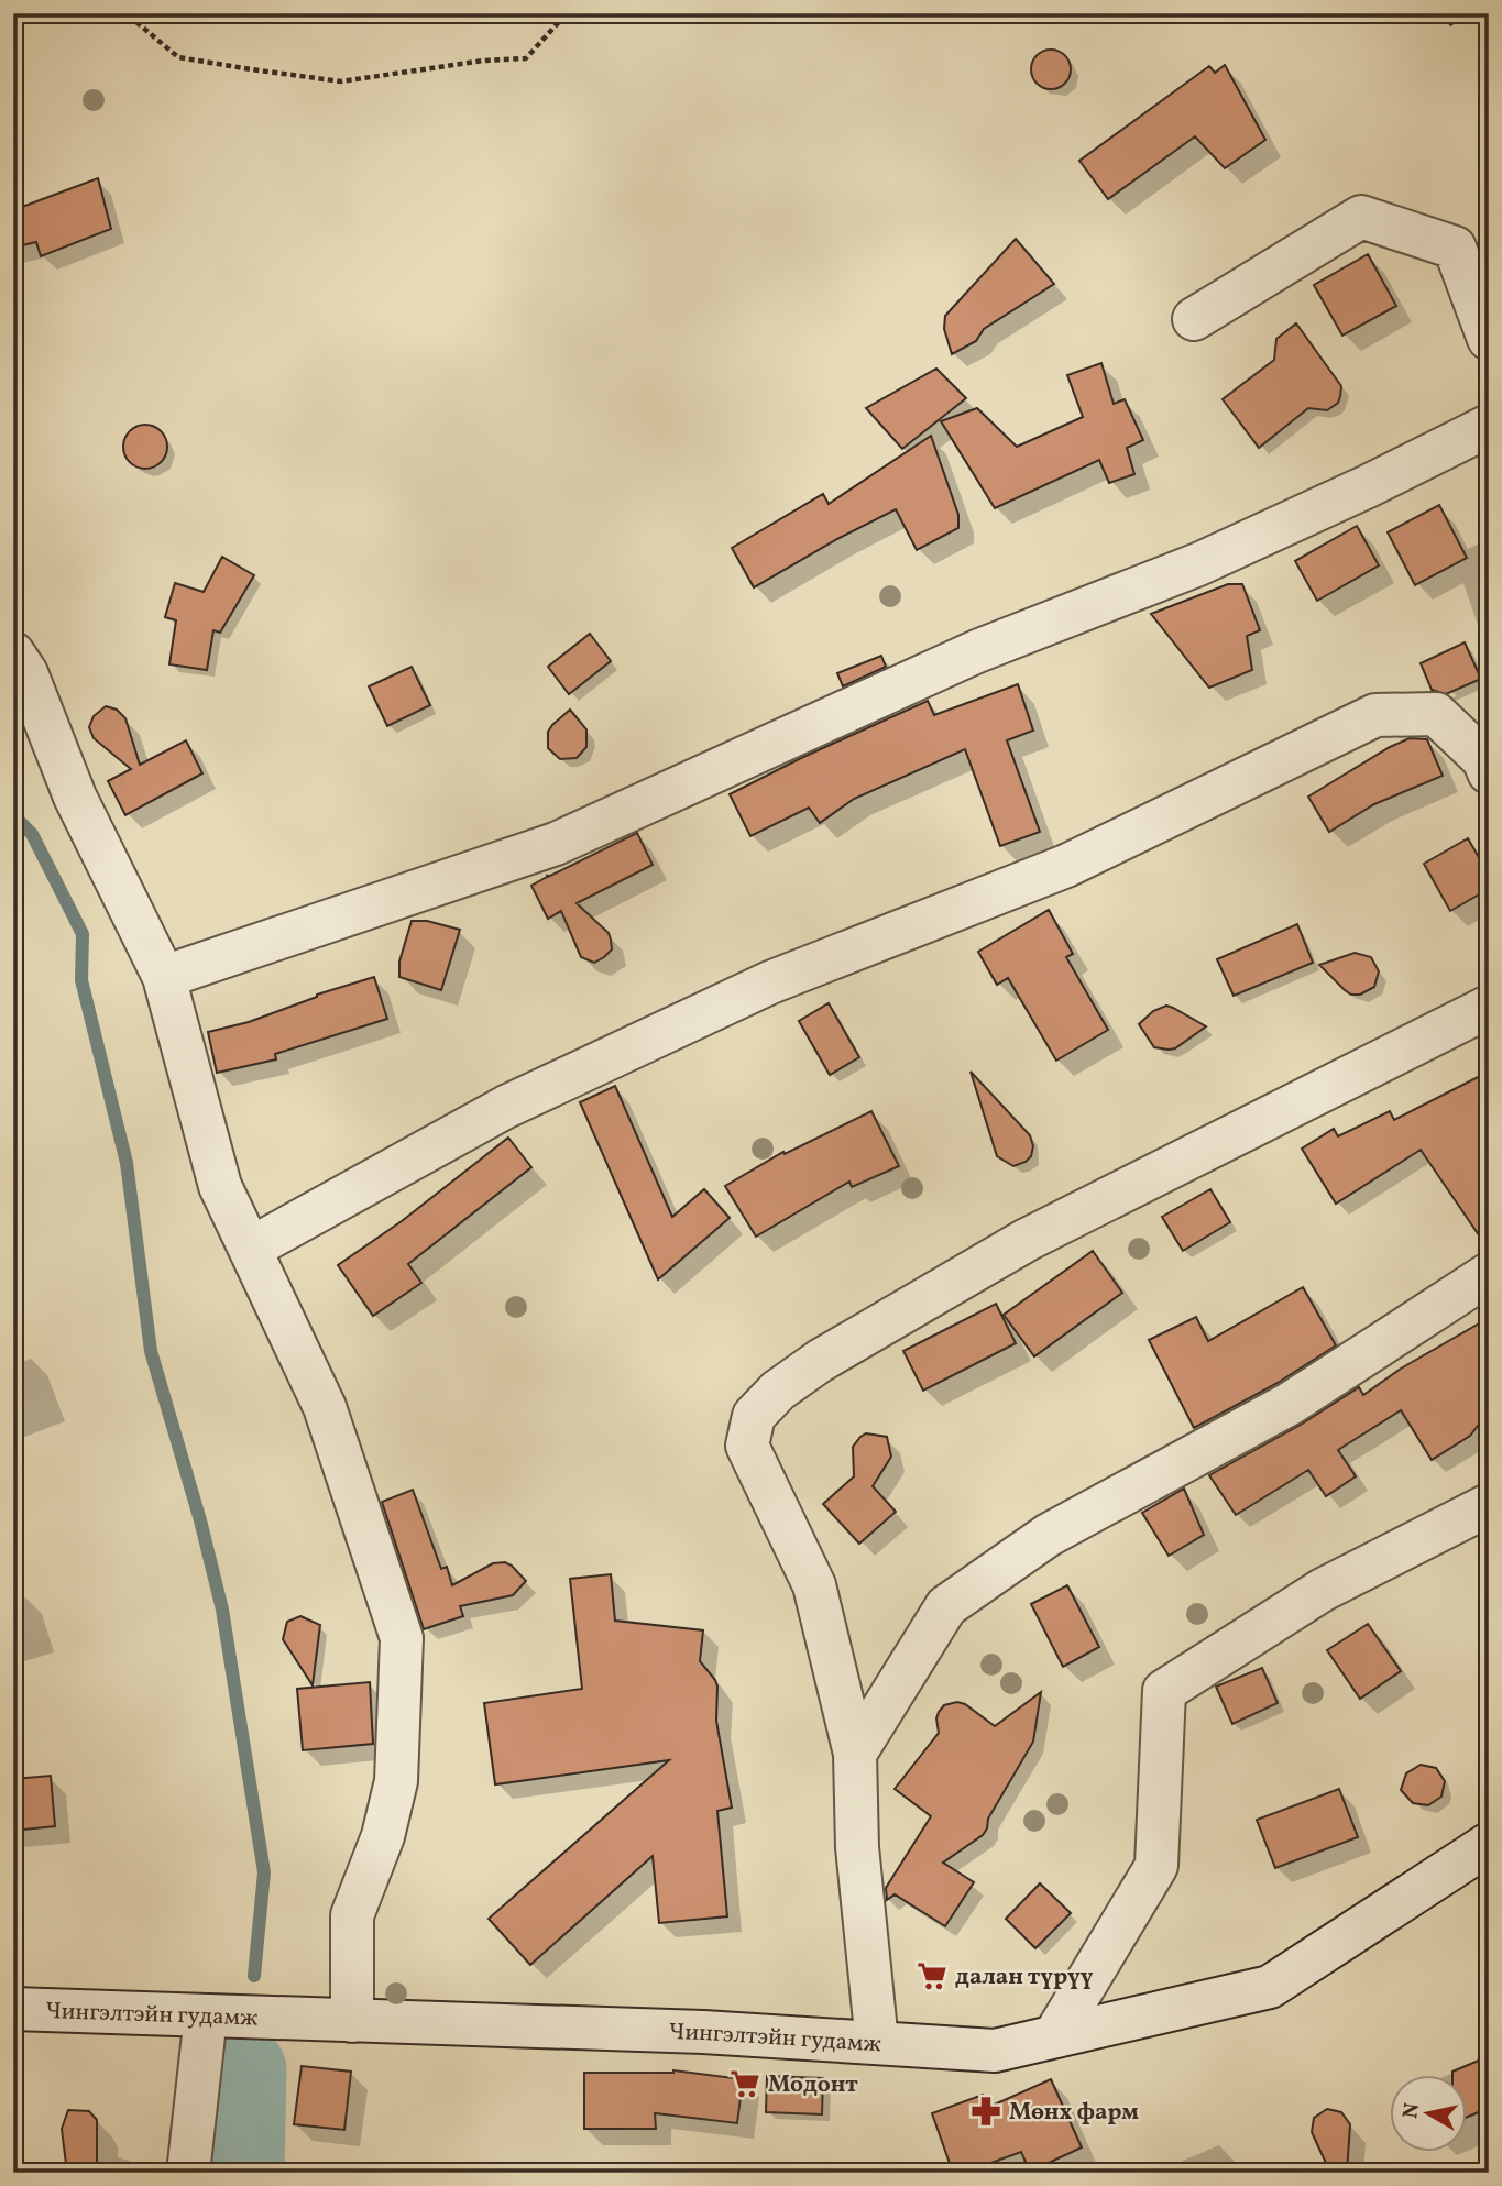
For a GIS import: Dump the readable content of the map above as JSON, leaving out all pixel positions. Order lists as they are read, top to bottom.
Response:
{
  "streets": {
    "street": ["Чингэлтэйн гудамж"]
  },
  "places": {
    "supermarket": ["далан түрүү", "Модонт"],
    "pharmacy": ["Мөнх фарм"]
  },
  "north": "left"
}
